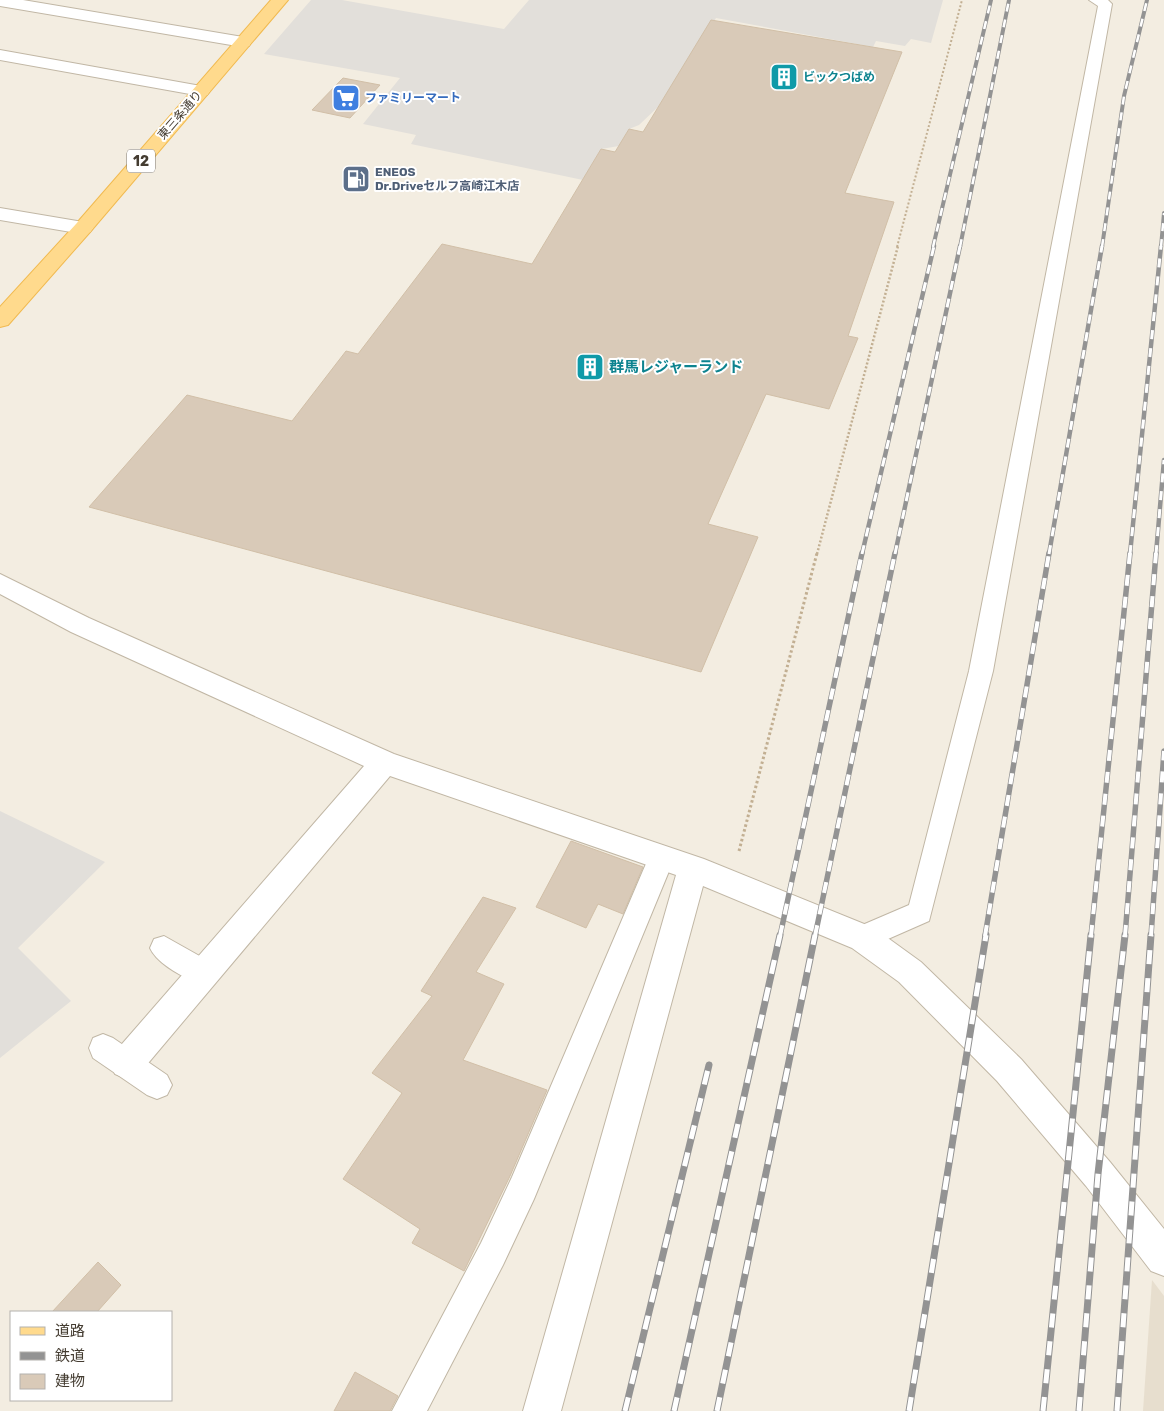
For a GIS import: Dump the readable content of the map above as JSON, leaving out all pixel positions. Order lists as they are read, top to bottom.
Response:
{
  "streets": {
    "main road": ["東三条通り", "12"]
  },
  "places": {
    "building": ["ビックつばめ", "群馬レジャーランド"],
    "supermarket": ["ファミリーマート"],
    "fuel station": ["ENEOS Dr.Driveセルフ高崎江木店"]
  },
  "legend": ["道路", "鉄道", "建物"]
}
